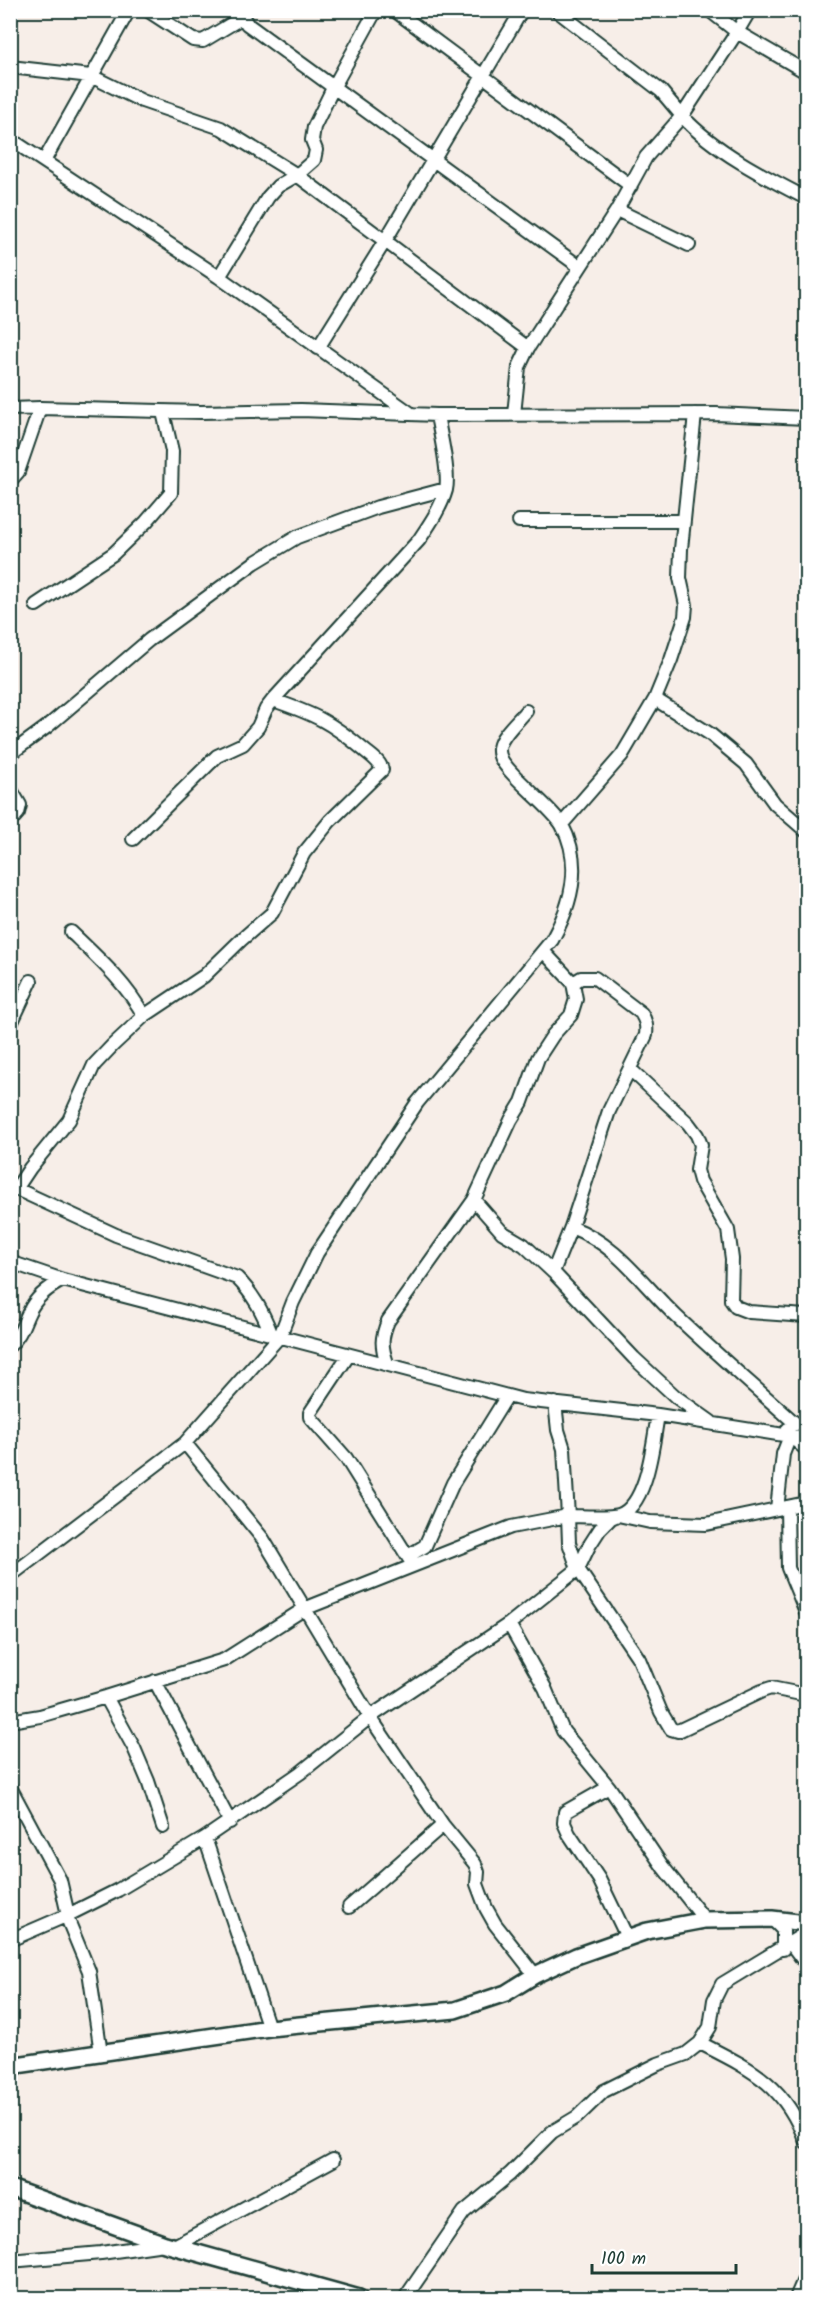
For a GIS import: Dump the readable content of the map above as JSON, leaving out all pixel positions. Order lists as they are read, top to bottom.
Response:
{
  "scale_bar": "100 m"
}
